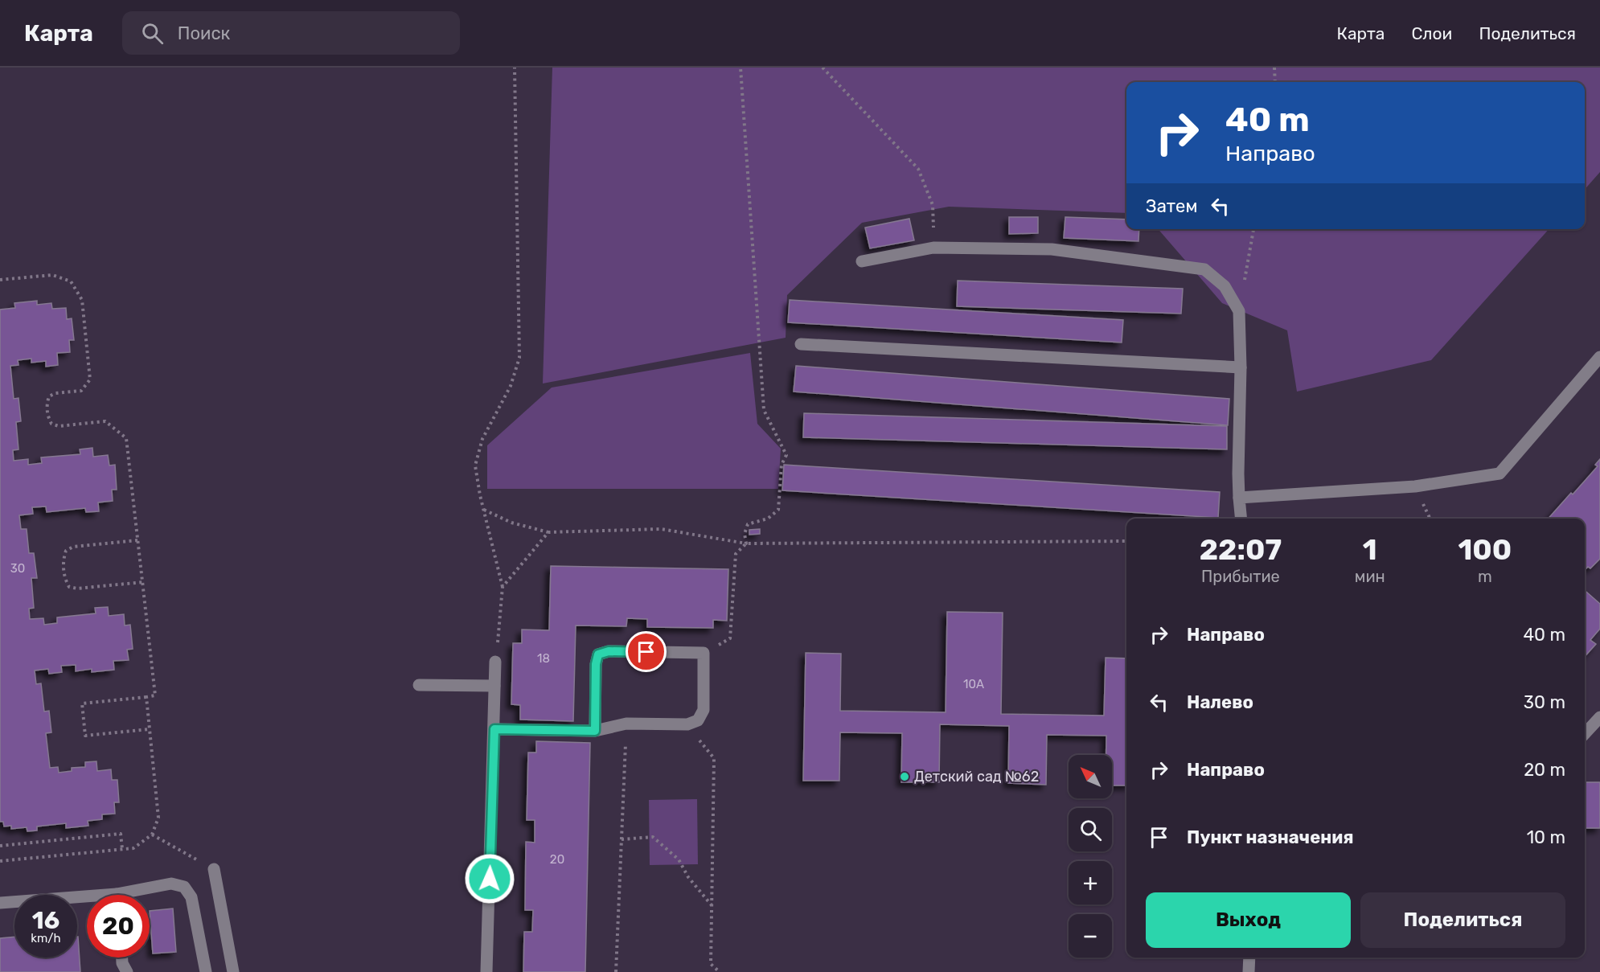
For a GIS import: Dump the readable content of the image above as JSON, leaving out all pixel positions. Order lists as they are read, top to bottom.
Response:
{
  "places": ["Детский сад №62"],
  "house_numbers": [
    "30",
    "18",
    "10А",
    "20"
  ],
  "north": "top left",
  "page": {
    "header": "Карта",
    "search": "Поиск",
    "nav": ["Карта", "Слои", "Поделиться"],
    "turn": ["40 m", "Направо"],
    "then": "Затем",
    "eta": [
      "22:07",
      "Прибытие",
      "1",
      "мин",
      "100",
      "m"
    ],
    "list": [
      {
        "name": "Направо",
        "value": "40 m"
      },
      {
        "name": "Налево",
        "value": "30 m"
      },
      {
        "name": "Направо",
        "value": "20 m"
      },
      {
        "name": "Пункт назначения",
        "value": "10 m"
      }
    ],
    "map_buttons": ["+", "−"],
    "buttons": ["Выход", "Поделиться"],
    "speed": "16 km/h",
    "limit": "20"
  }
}
